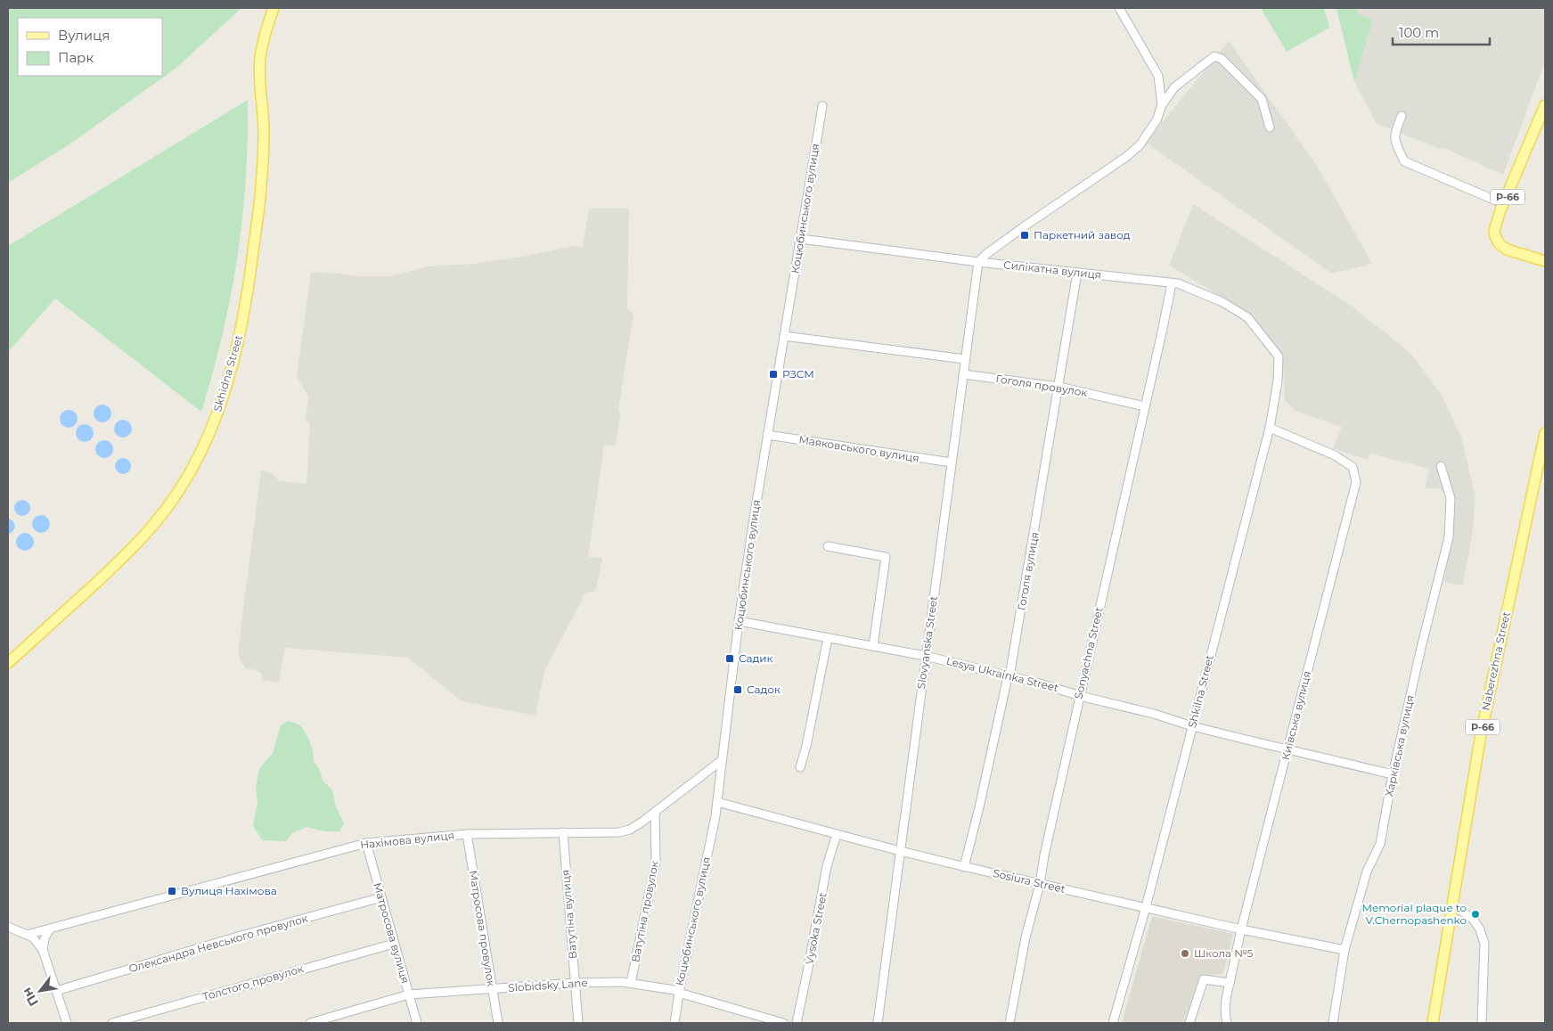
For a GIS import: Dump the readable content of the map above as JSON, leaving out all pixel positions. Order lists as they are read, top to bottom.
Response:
{
  "streets": {
    "main road": ["Р-66", "Skhidna Street", "Naberezhna Street"],
    "street": [
      "Коцюбинського вулиця",
      "Силікатна вулиця",
      "Гоголя провулок",
      "Маяковського вулиця",
      "Гоголя вулиця",
      "Slovyanska Street",
      "Sonyachna Street",
      "Lesya Ukrainka Street",
      "Shkilna Street",
      "Київська вулиця",
      "Харківська вулиця",
      "Нахімова вулиця",
      "Sosiura Street",
      "Ватутіна провулок",
      "Ватутіна вулиця",
      "Матросова провулок",
      "Vysoka Street",
      "Матросова вулиця",
      "Олександра Невського провулок",
      "Толстого провулок",
      "Slobidsky Lane"
    ]
  },
  "crossings": [
    ["Коцюбинського вулиця", "Силікатна вулиця"],
    ["Коцюбинського вулиця", "Маяковського вулиця"],
    ["Коцюбинського вулиця", "Lesya Ukrainka Street"],
    ["Коцюбинського вулиця", "Нахімова вулиця"],
    ["Коцюбинського вулиця", "Sosiura Street"],
    ["Коцюбинського вулиця", "Slobidsky Lane"],
    ["Силікатна вулиця", "Гоголя вулиця"],
    ["Силікатна вулиця", "Slovyanska Street"],
    ["Силікатна вулиця", "Sonyachna Street"],
    ["Силікатна вулиця", "Shkilna Street"],
    ["Гоголя провулок", "Гоголя вулиця"],
    ["Гоголя провулок", "Slovyanska Street"],
    ["Гоголя провулок", "Sonyachna Street"],
    ["Маяковського вулиця", "Slovyanska Street"],
    ["Гоголя вулиця", "Lesya Ukrainka Street"],
    ["Гоголя вулиця", "Sosiura Street"],
    ["Slovyanska Street", "Lesya Ukrainka Street"],
    ["Slovyanska Street", "Sosiura Street"],
    ["Sonyachna Street", "Lesya Ukrainka Street"],
    ["Sonyachna Street", "Sosiura Street"],
    ["Lesya Ukrainka Street", "Shkilna Street"],
    ["Lesya Ukrainka Street", "Київська вулиця"],
    ["Lesya Ukrainka Street", "Харківська вулиця"],
    ["Shkilna Street", "Київська вулиця"],
    ["Shkilna Street", "Sosiura Street"],
    ["Київська вулиця", "Sosiura Street"],
    ["Харківська вулиця", "Sosiura Street"],
    ["Нахімова вулиця", "Ватутіна провулок"],
    ["Нахімова вулиця", "Ватутіна вулиця"],
    ["Нахімова вулиця", "Матросова провулок"],
    ["Нахімова вулиця", "Матросова вулиця"],
    ["Sosiura Street", "Vysoka Street"],
    ["Ватутіна провулок", "Slobidsky Lane"],
    ["Ватутіна вулиця", "Slobidsky Lane"],
    ["Матросова провулок", "Slobidsky Lane"],
    ["Матросова вулиця", "Олександра Невського провулок"],
    ["Матросова вулиця", "Толстого провулок"],
    ["Матросова вулиця", "Slobidsky Lane"]
  ],
  "places": {
    "transit": [
      "Паркетний завод",
      "РЗСМ",
      "Садик",
      "Садок",
      "Вулиця Нахімова"
    ],
    "other": ["Memorial plaque to V.Chernopashenko", "Школа №5"]
  },
  "legend": ["Вулиця", "Парк"],
  "scale_bar": "100 m",
  "north": "bottom left"
}
